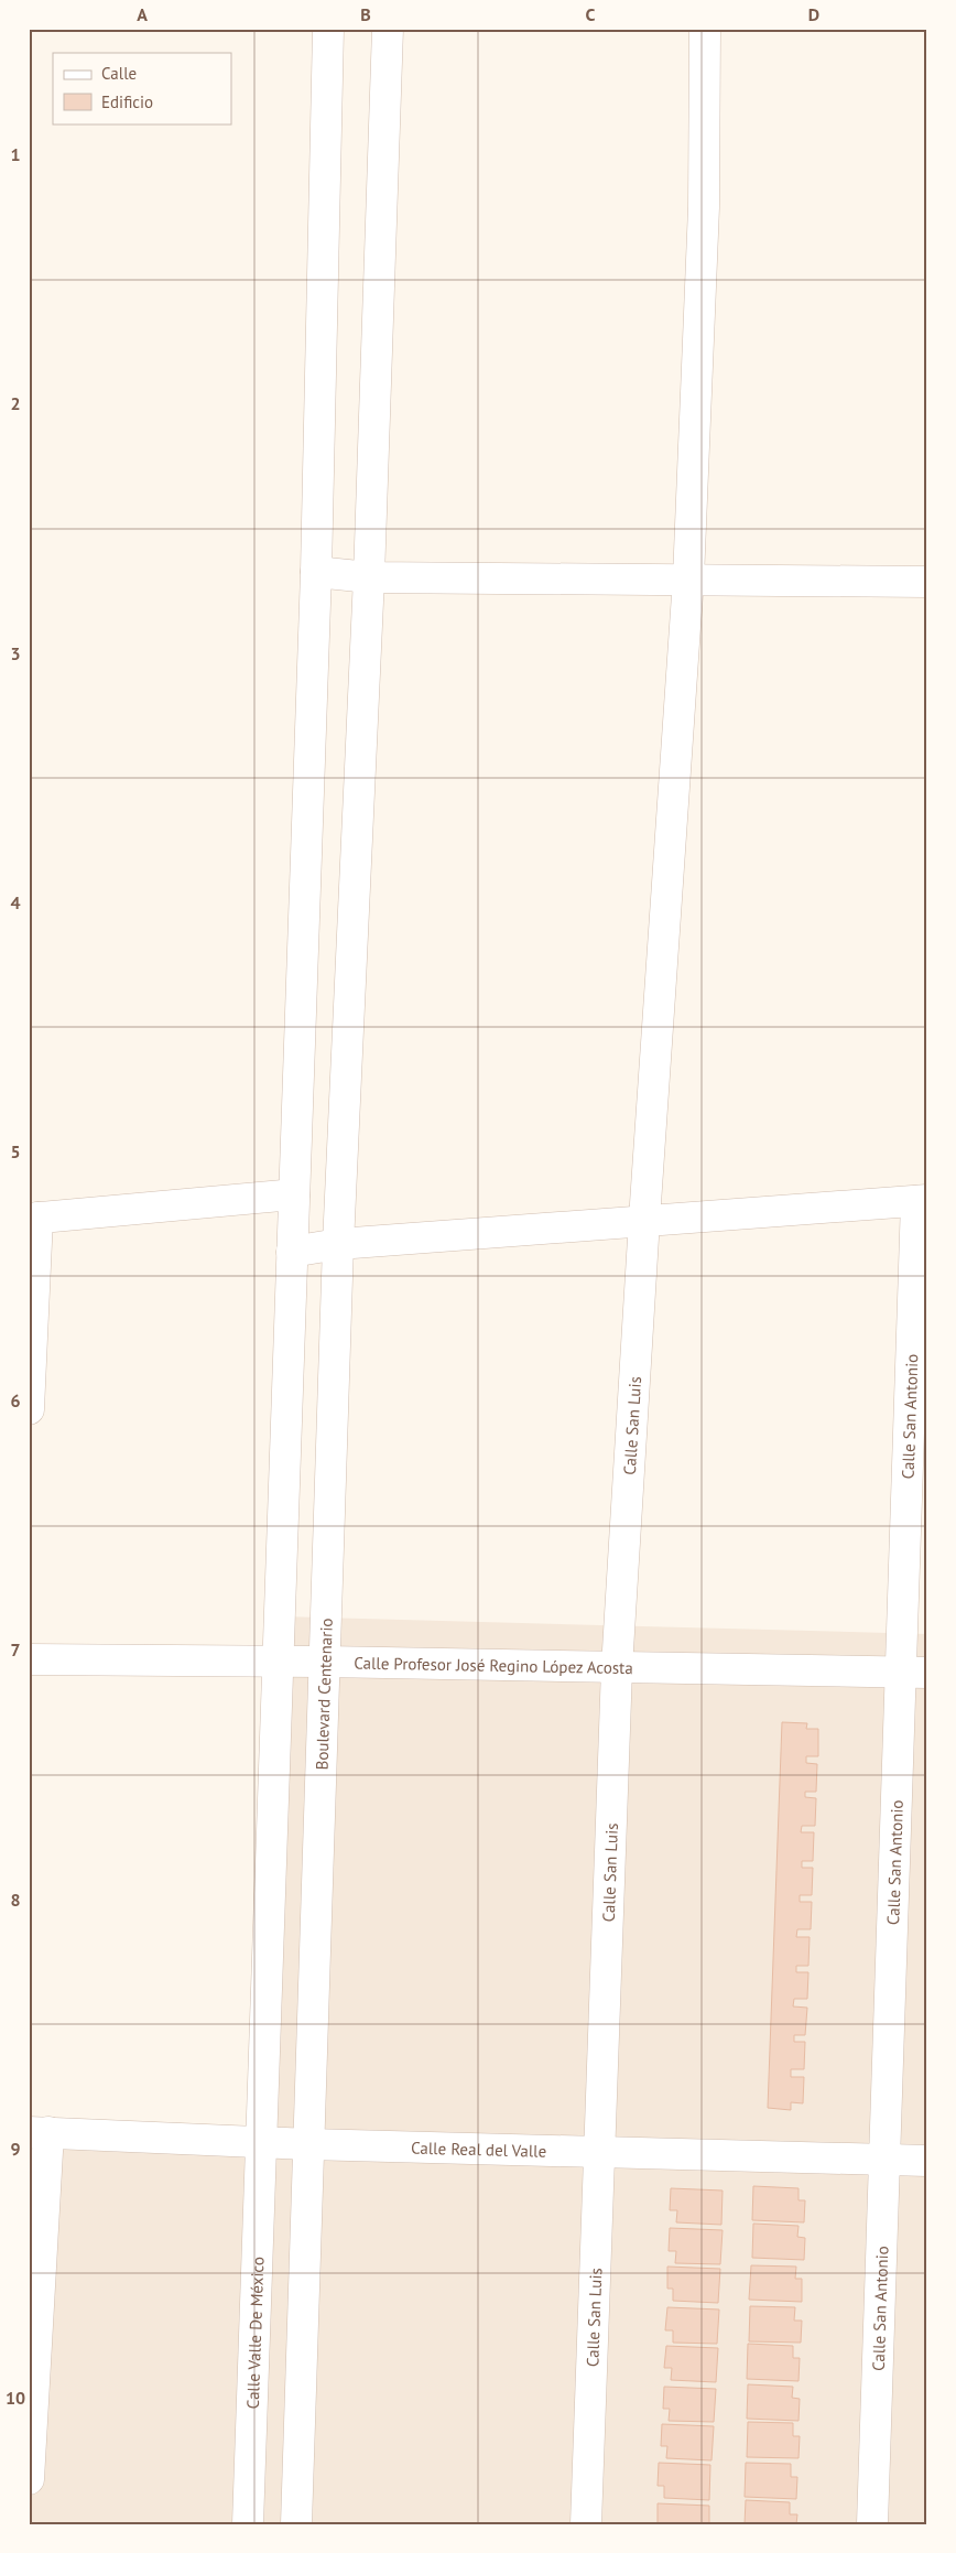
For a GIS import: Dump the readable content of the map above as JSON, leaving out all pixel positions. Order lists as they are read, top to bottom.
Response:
{
  "streets": {
    "street": [
      "Calle San Antonio",
      "Calle San Luis",
      "Calle Profesor José Regino López Acosta",
      "Boulevard Centenario",
      "Calle Real del Valle",
      "Calle Valle De México"
    ]
  },
  "crossings": [
    ["Calle San Antonio", "Calle Profesor José Regino López Acosta"],
    ["Calle San Antonio", "Calle Real del Valle"],
    ["Calle San Luis", "Calle Profesor José Regino López Acosta"],
    ["Calle San Luis", "Calle Real del Valle"],
    ["Calle Profesor José Regino López Acosta", "Boulevard Centenario"],
    ["Boulevard Centenario", "Calle Real del Valle"],
    ["Calle Real del Valle", "Calle Valle De México"]
  ],
  "legend": ["Calle", "Edificio"],
  "grid": {
    "columns": [
      "A",
      "B",
      "C",
      "D"
    ],
    "rows": [
      "1",
      "2",
      "3",
      "4",
      "5",
      "6",
      "7",
      "8",
      "9",
      "10"
    ]
  }
}
